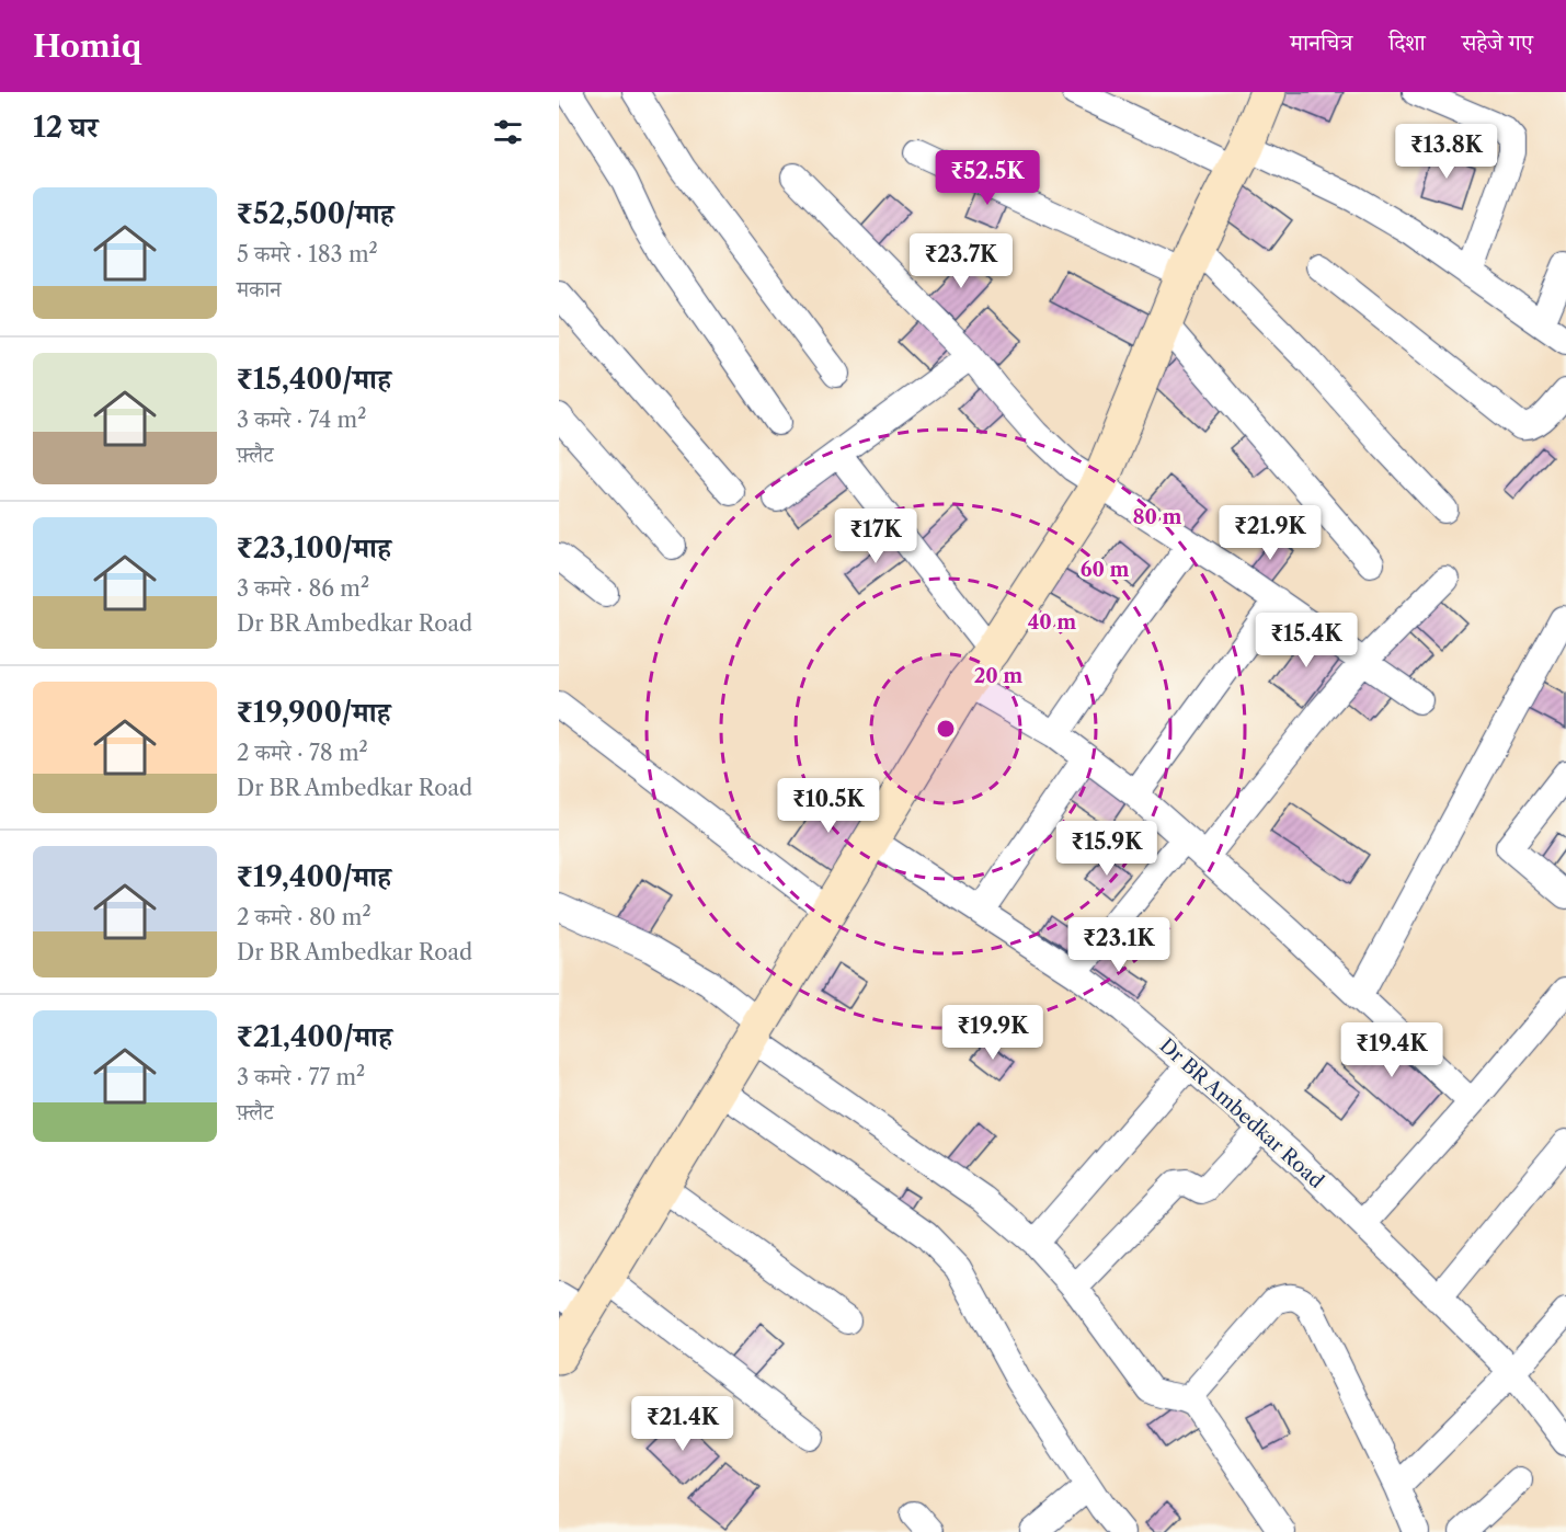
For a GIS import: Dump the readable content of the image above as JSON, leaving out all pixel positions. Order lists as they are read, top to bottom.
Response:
{
  "streets": {
    "street": ["Dr BR Ambedkar Road"]
  },
  "page": {
    "header": "Homiq",
    "nav": ["मानचित्र", "दिशा", "सहेजे गए"],
    "heading": "12 घर",
    "price": [
      "₹13.8K",
      "₹52.5K",
      "₹23.7K",
      "₹21.9K",
      "₹17K",
      "₹15.4K",
      "₹10.5K",
      "₹15.9K",
      "₹23.1K",
      "₹19.9K",
      "₹19.4K",
      "₹21.4K"
    ],
    "list": [
      {
        "name": "₹52,500/माह",
        "note": "5 कमरे · 183 m² · मकान"
      },
      {
        "name": "₹15,400/माह",
        "note": "3 कमरे · 74 m² · फ़्लैट"
      },
      {
        "name": "₹23,100/माह",
        "note": "3 कमरे · 86 m² · Dr BR Ambedkar Road"
      },
      {
        "name": "₹19,900/माह",
        "note": "2 कमरे · 78 m² · Dr BR Ambedkar Road"
      },
      {
        "name": "₹19,400/माह",
        "note": "2 कमरे · 80 m² · Dr BR Ambedkar Road"
      },
      {
        "name": "₹21,400/माह",
        "note": "3 कमरे · 77 m² · फ़्लैट"
      }
    ]
  },
  "rings": [
    "80 m",
    "60 m",
    "40 m",
    "20 m"
  ]
}
